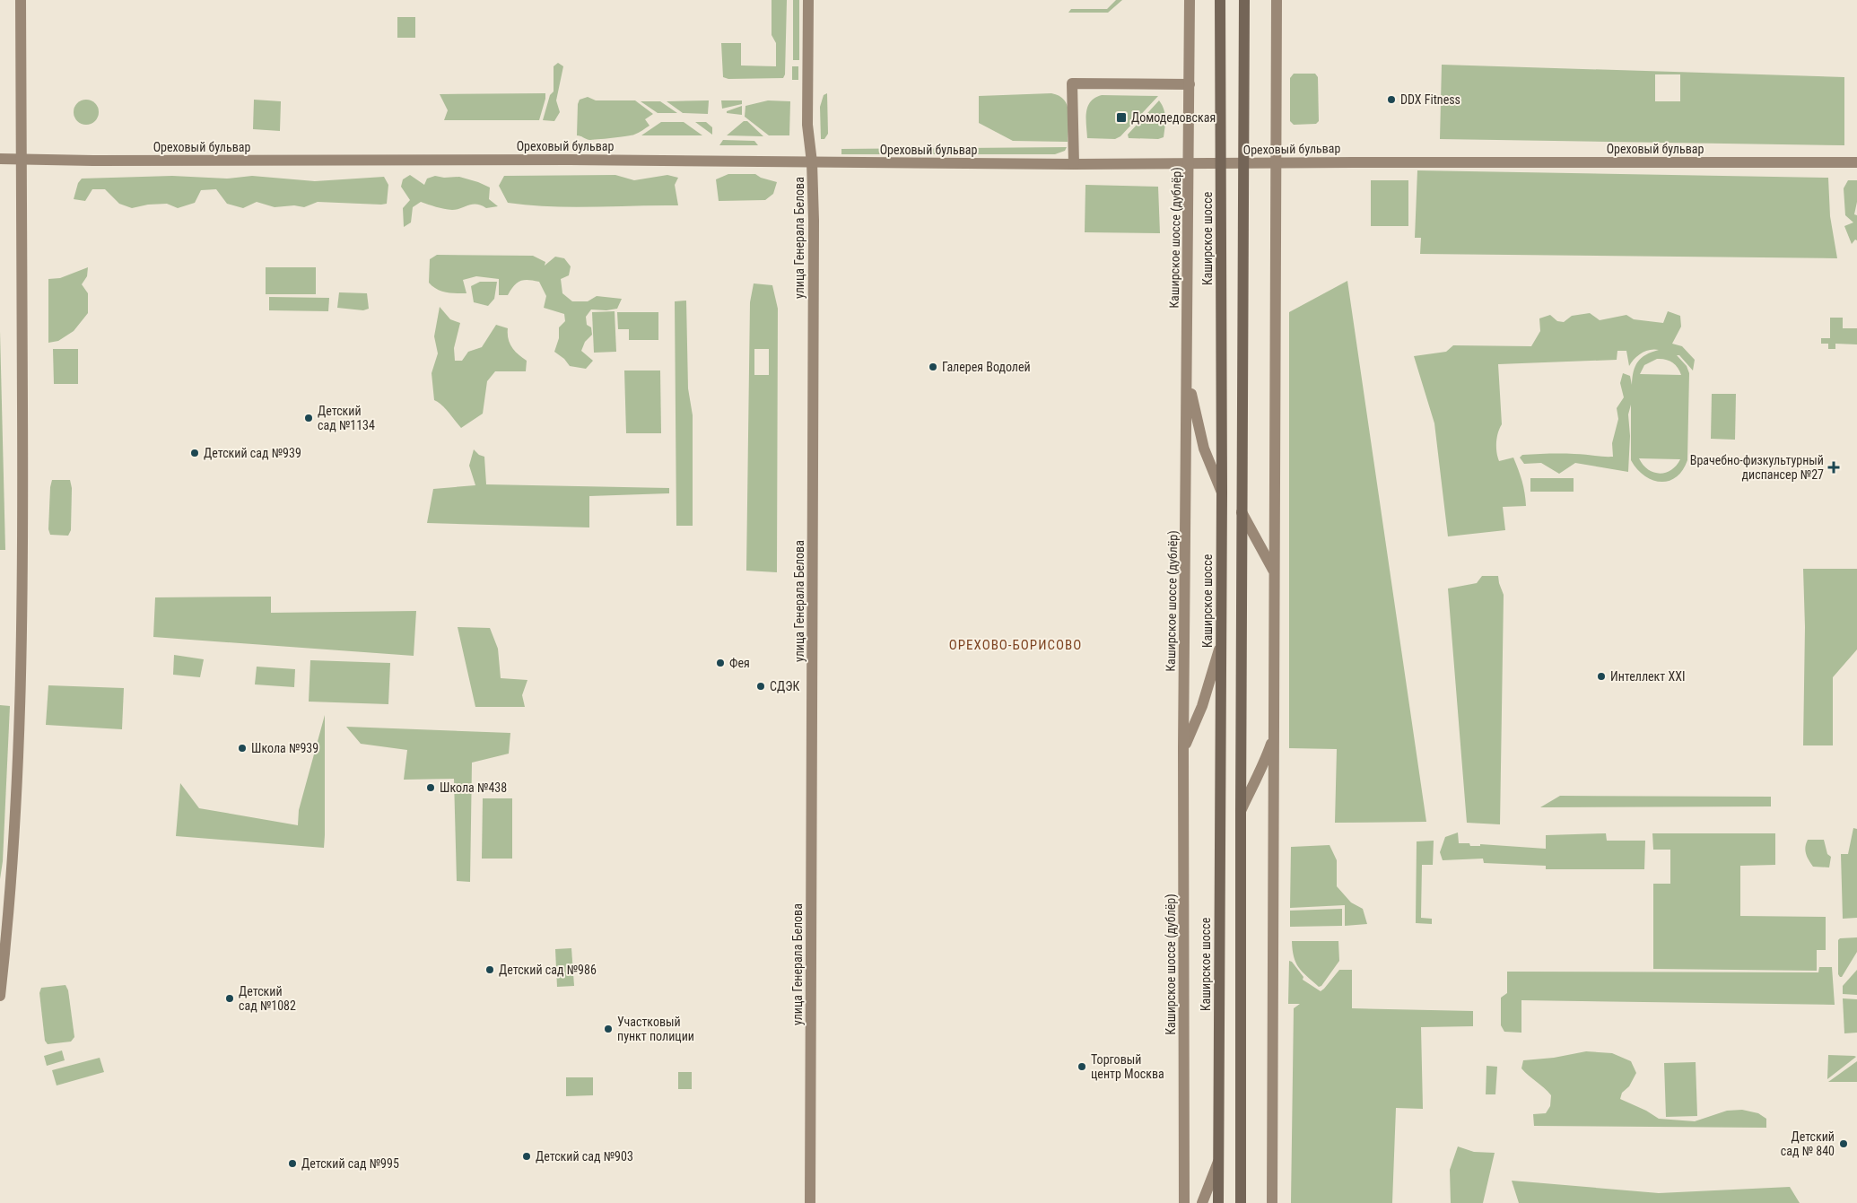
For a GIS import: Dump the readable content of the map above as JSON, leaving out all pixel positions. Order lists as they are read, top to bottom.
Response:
{
  "streets": {
    "main road": [
      "Ореховый бульвар",
      "улица Генерала Белова",
      "Каширское шоссе (дублёр)",
      "Каширское шоссе"
    ]
  },
  "crossings": [
    ["Ореховый бульвар", "улица Генерала Белова"],
    ["Ореховый бульвар", "Каширское шоссе (дублёр)"],
    ["Ореховый бульвар", "Каширское шоссе"]
  ],
  "districts": ["ОРЕХОВО-БОРИСОВО"],
  "places": {
    "other": [
      "DDX Fitness",
      "Галерея Водолей",
      "Детский сад №1134",
      "Детский сад №939",
      "Фея",
      "Интеллект XXI",
      "СДЭК",
      "Школа №939",
      "Школа №438",
      "Детский сад №986",
      "Детский сад №1082",
      "Участковый пункт полиции",
      "Торговый центр Москва",
      "Детский сад № 840",
      "Детский сад №903",
      "Детский сад №995"
    ],
    "transit": ["Домодедовская"],
    "health": ["Врачебно-физкультурный диспансер №27"]
  }
}
